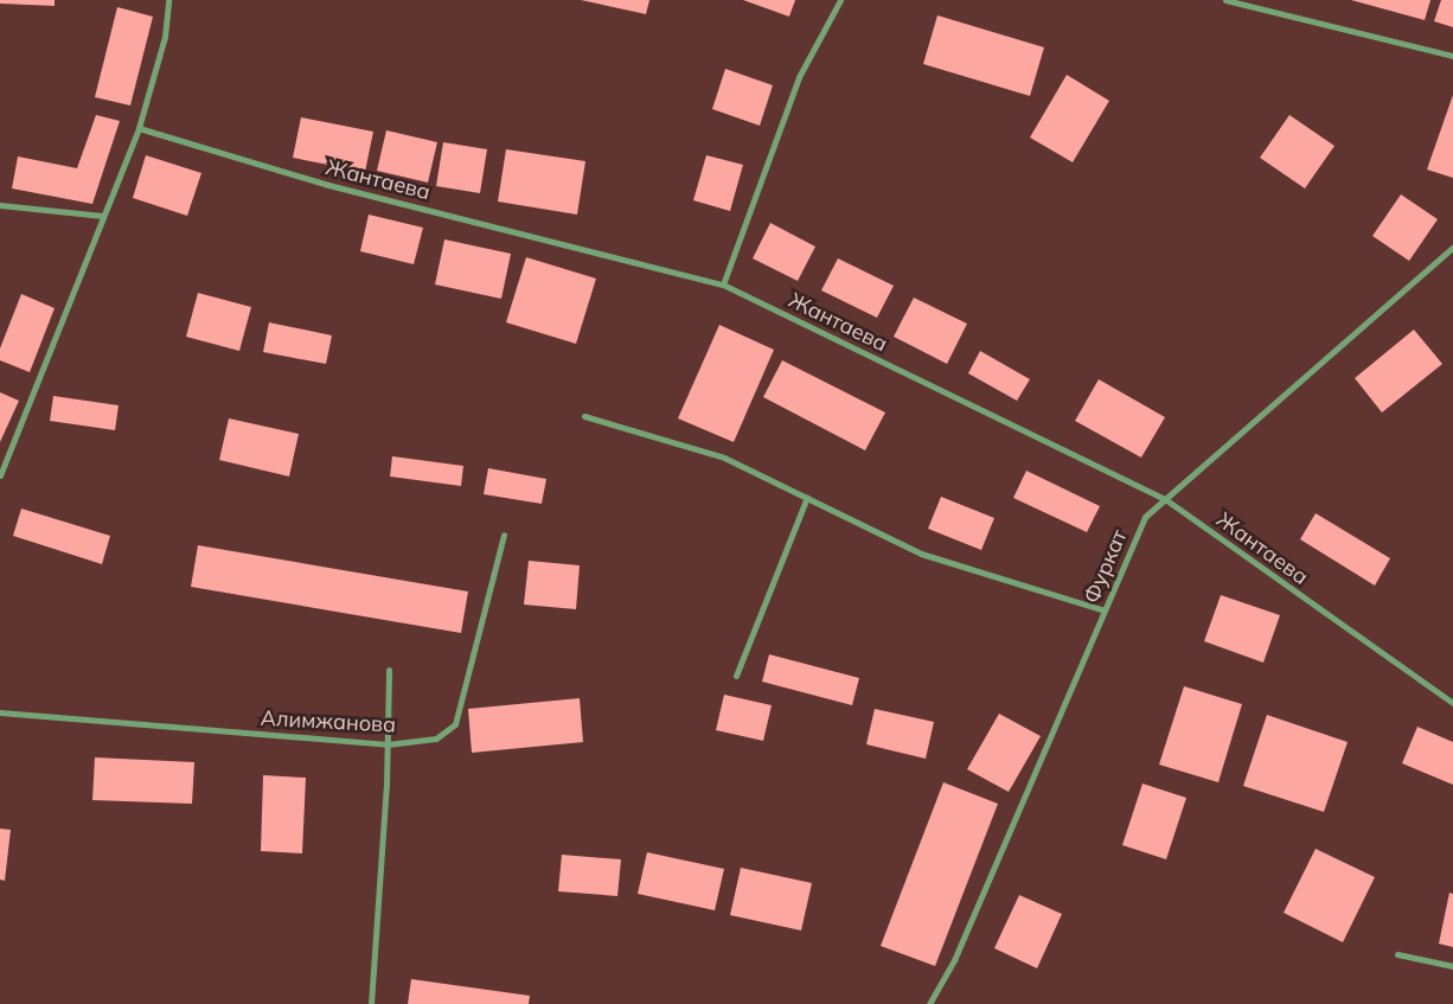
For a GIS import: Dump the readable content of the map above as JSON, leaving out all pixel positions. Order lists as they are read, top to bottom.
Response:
{
  "streets": {
    "street": ["Жантаева", "Фуркат", "Алимжанова"]
  },
  "crossings": [
    ["Жантаева", "Фуркат"]
  ]
}
